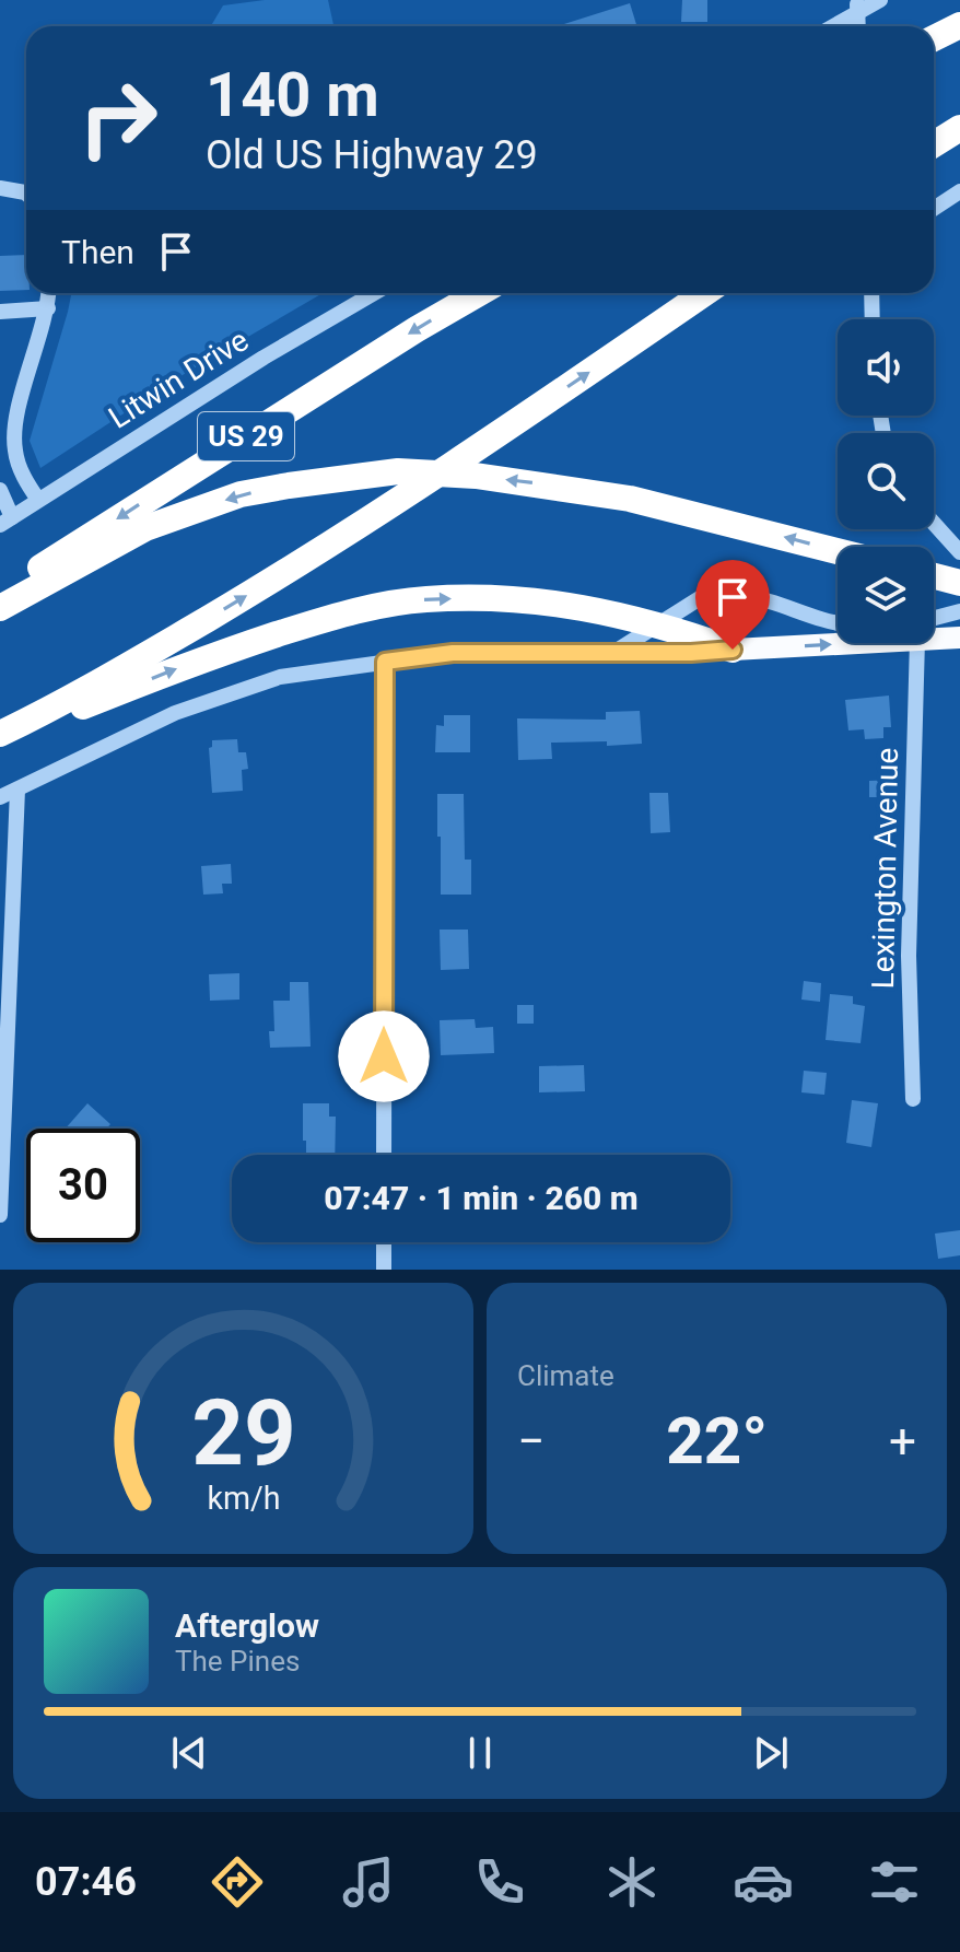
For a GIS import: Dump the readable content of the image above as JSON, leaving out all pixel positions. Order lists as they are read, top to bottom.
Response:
{
  "streets": {
    "highway": ["US 29"],
    "street": ["Litwin Drive", "Lexington Avenue"]
  },
  "page": {
    "turn": ["140 m", "Old US Highway 29"],
    "then": "Then",
    "limit": "30",
    "trip": "07:47 · 1 min · 260 m",
    "tile": "Climate",
    "heat": ["−", "22°", "+"],
    "song": ["Afterglow", "The Pines"],
    "tabs": "07:46",
    "gauge": ["29", "km/h"]
  }
}
